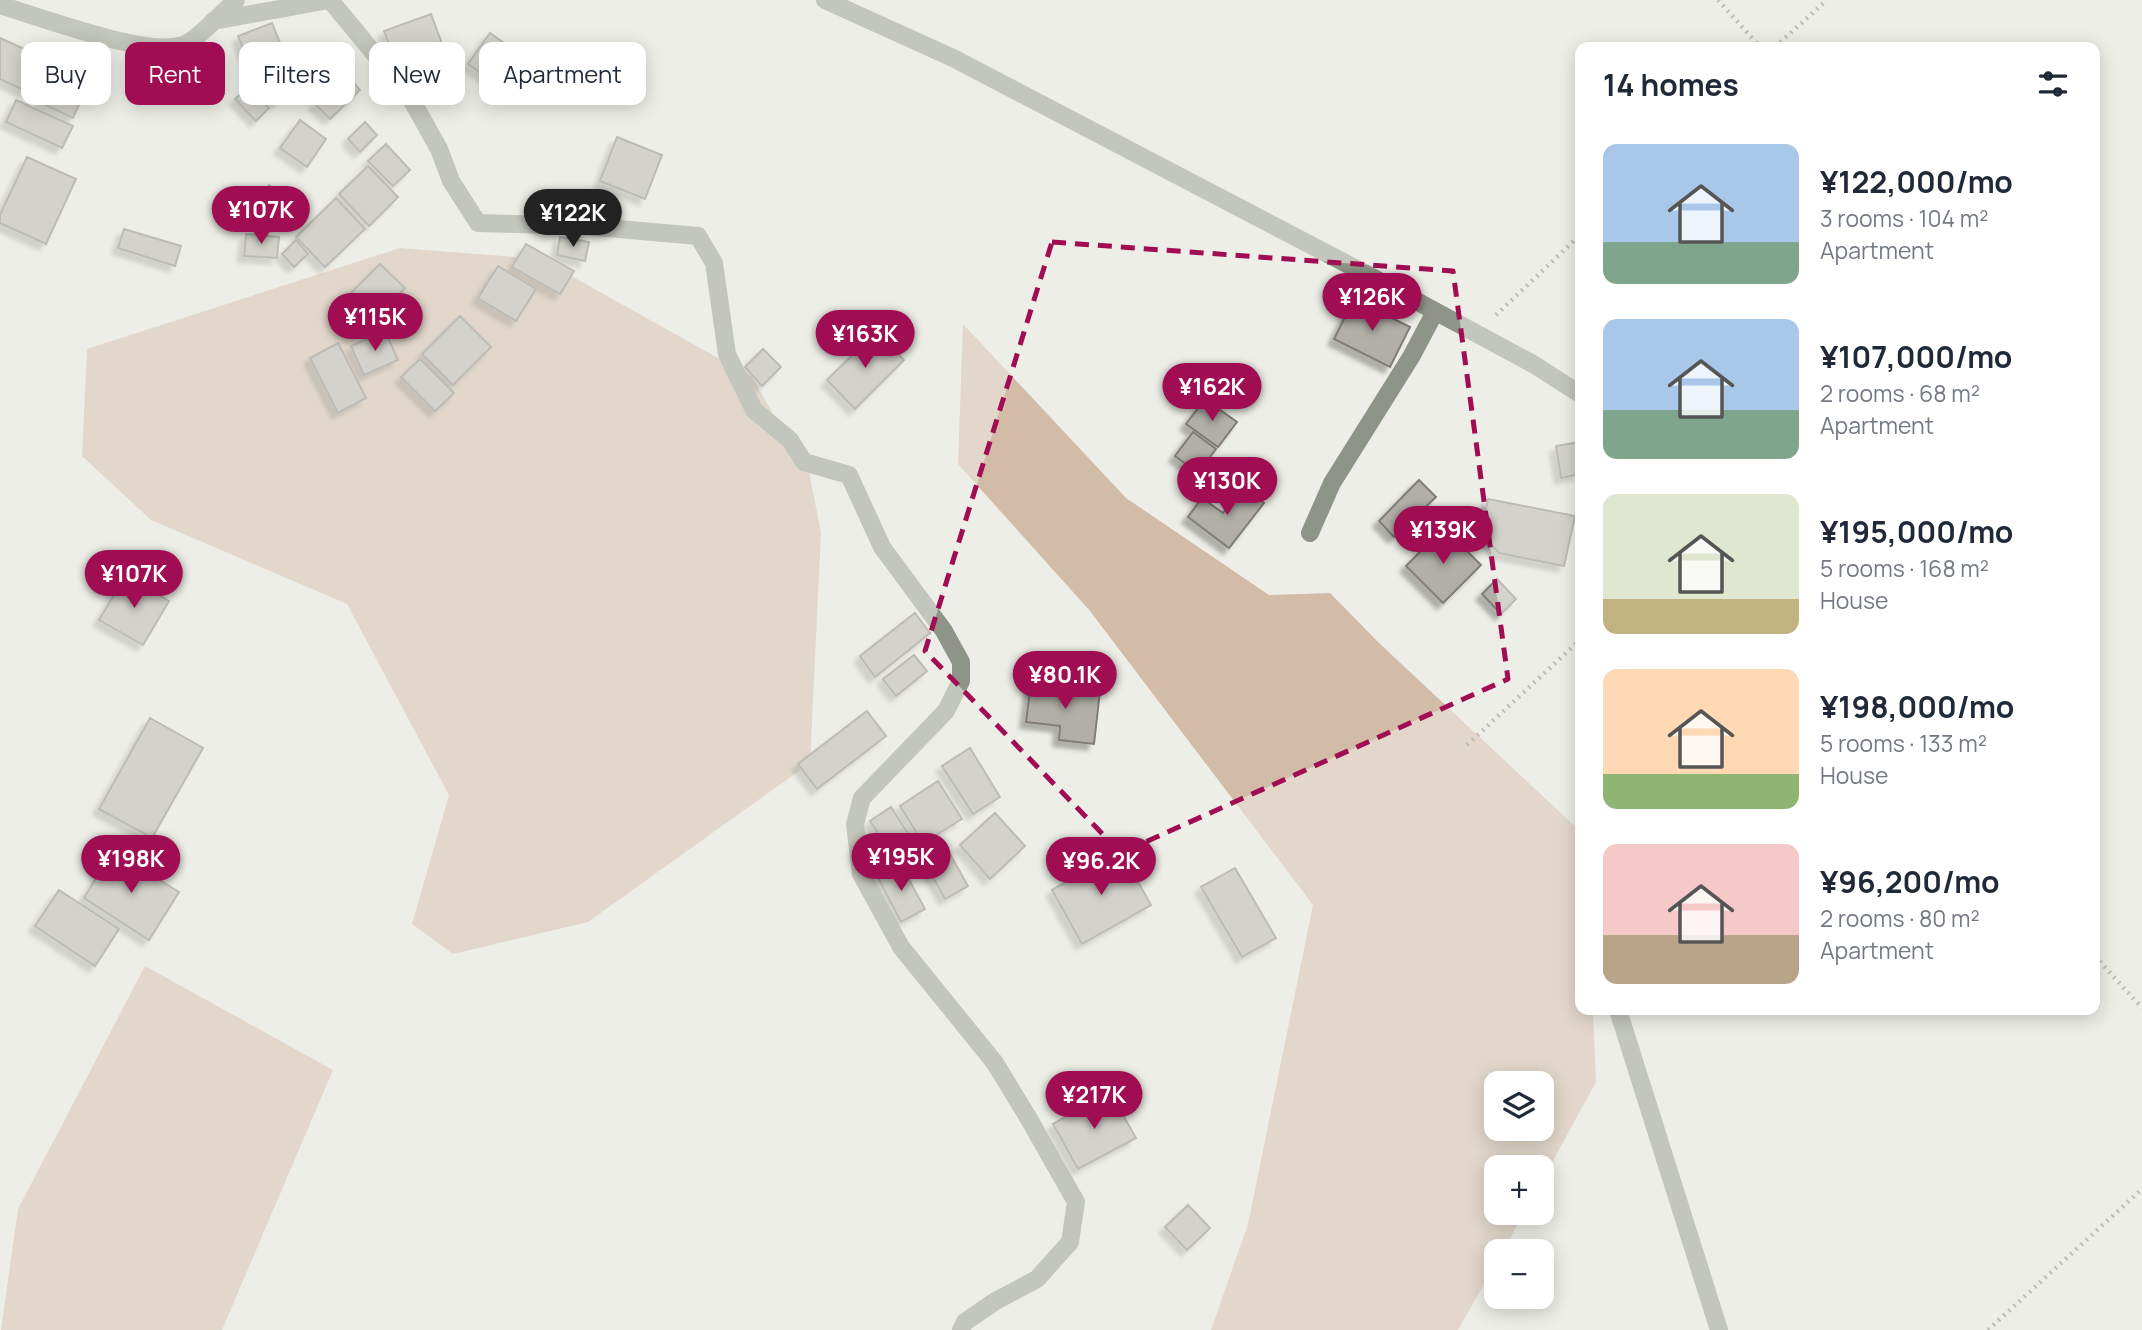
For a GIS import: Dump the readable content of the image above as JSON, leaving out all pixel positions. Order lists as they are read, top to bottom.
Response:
{
  "page": {
    "chip": [
      "Buy",
      "Rent",
      "Filters",
      "New",
      "Apartment"
    ],
    "heading": "14 homes",
    "list": [
      {
        "name": "¥122,000/mo",
        "note": "3 rooms · 104 m² · Apartment"
      },
      {
        "name": "¥107,000/mo",
        "note": "2 rooms · 68 m² · Apartment"
      },
      {
        "name": "¥195,000/mo",
        "note": "5 rooms · 168 m² · House"
      },
      {
        "name": "¥198,000/mo",
        "note": "5 rooms · 133 m² · House"
      },
      {
        "name": "¥96,200/mo",
        "note": "2 rooms · 80 m² · Apartment"
      }
    ],
    "price": [
      "¥107K",
      "¥122K",
      "¥126K",
      "¥115K",
      "¥163K",
      "¥162K",
      "¥130K",
      "¥139K",
      "¥107K",
      "¥80.1K",
      "¥195K",
      "¥198K",
      "¥96.2K",
      "¥217K"
    ],
    "map_buttons": ["+", "−"]
  }
}
